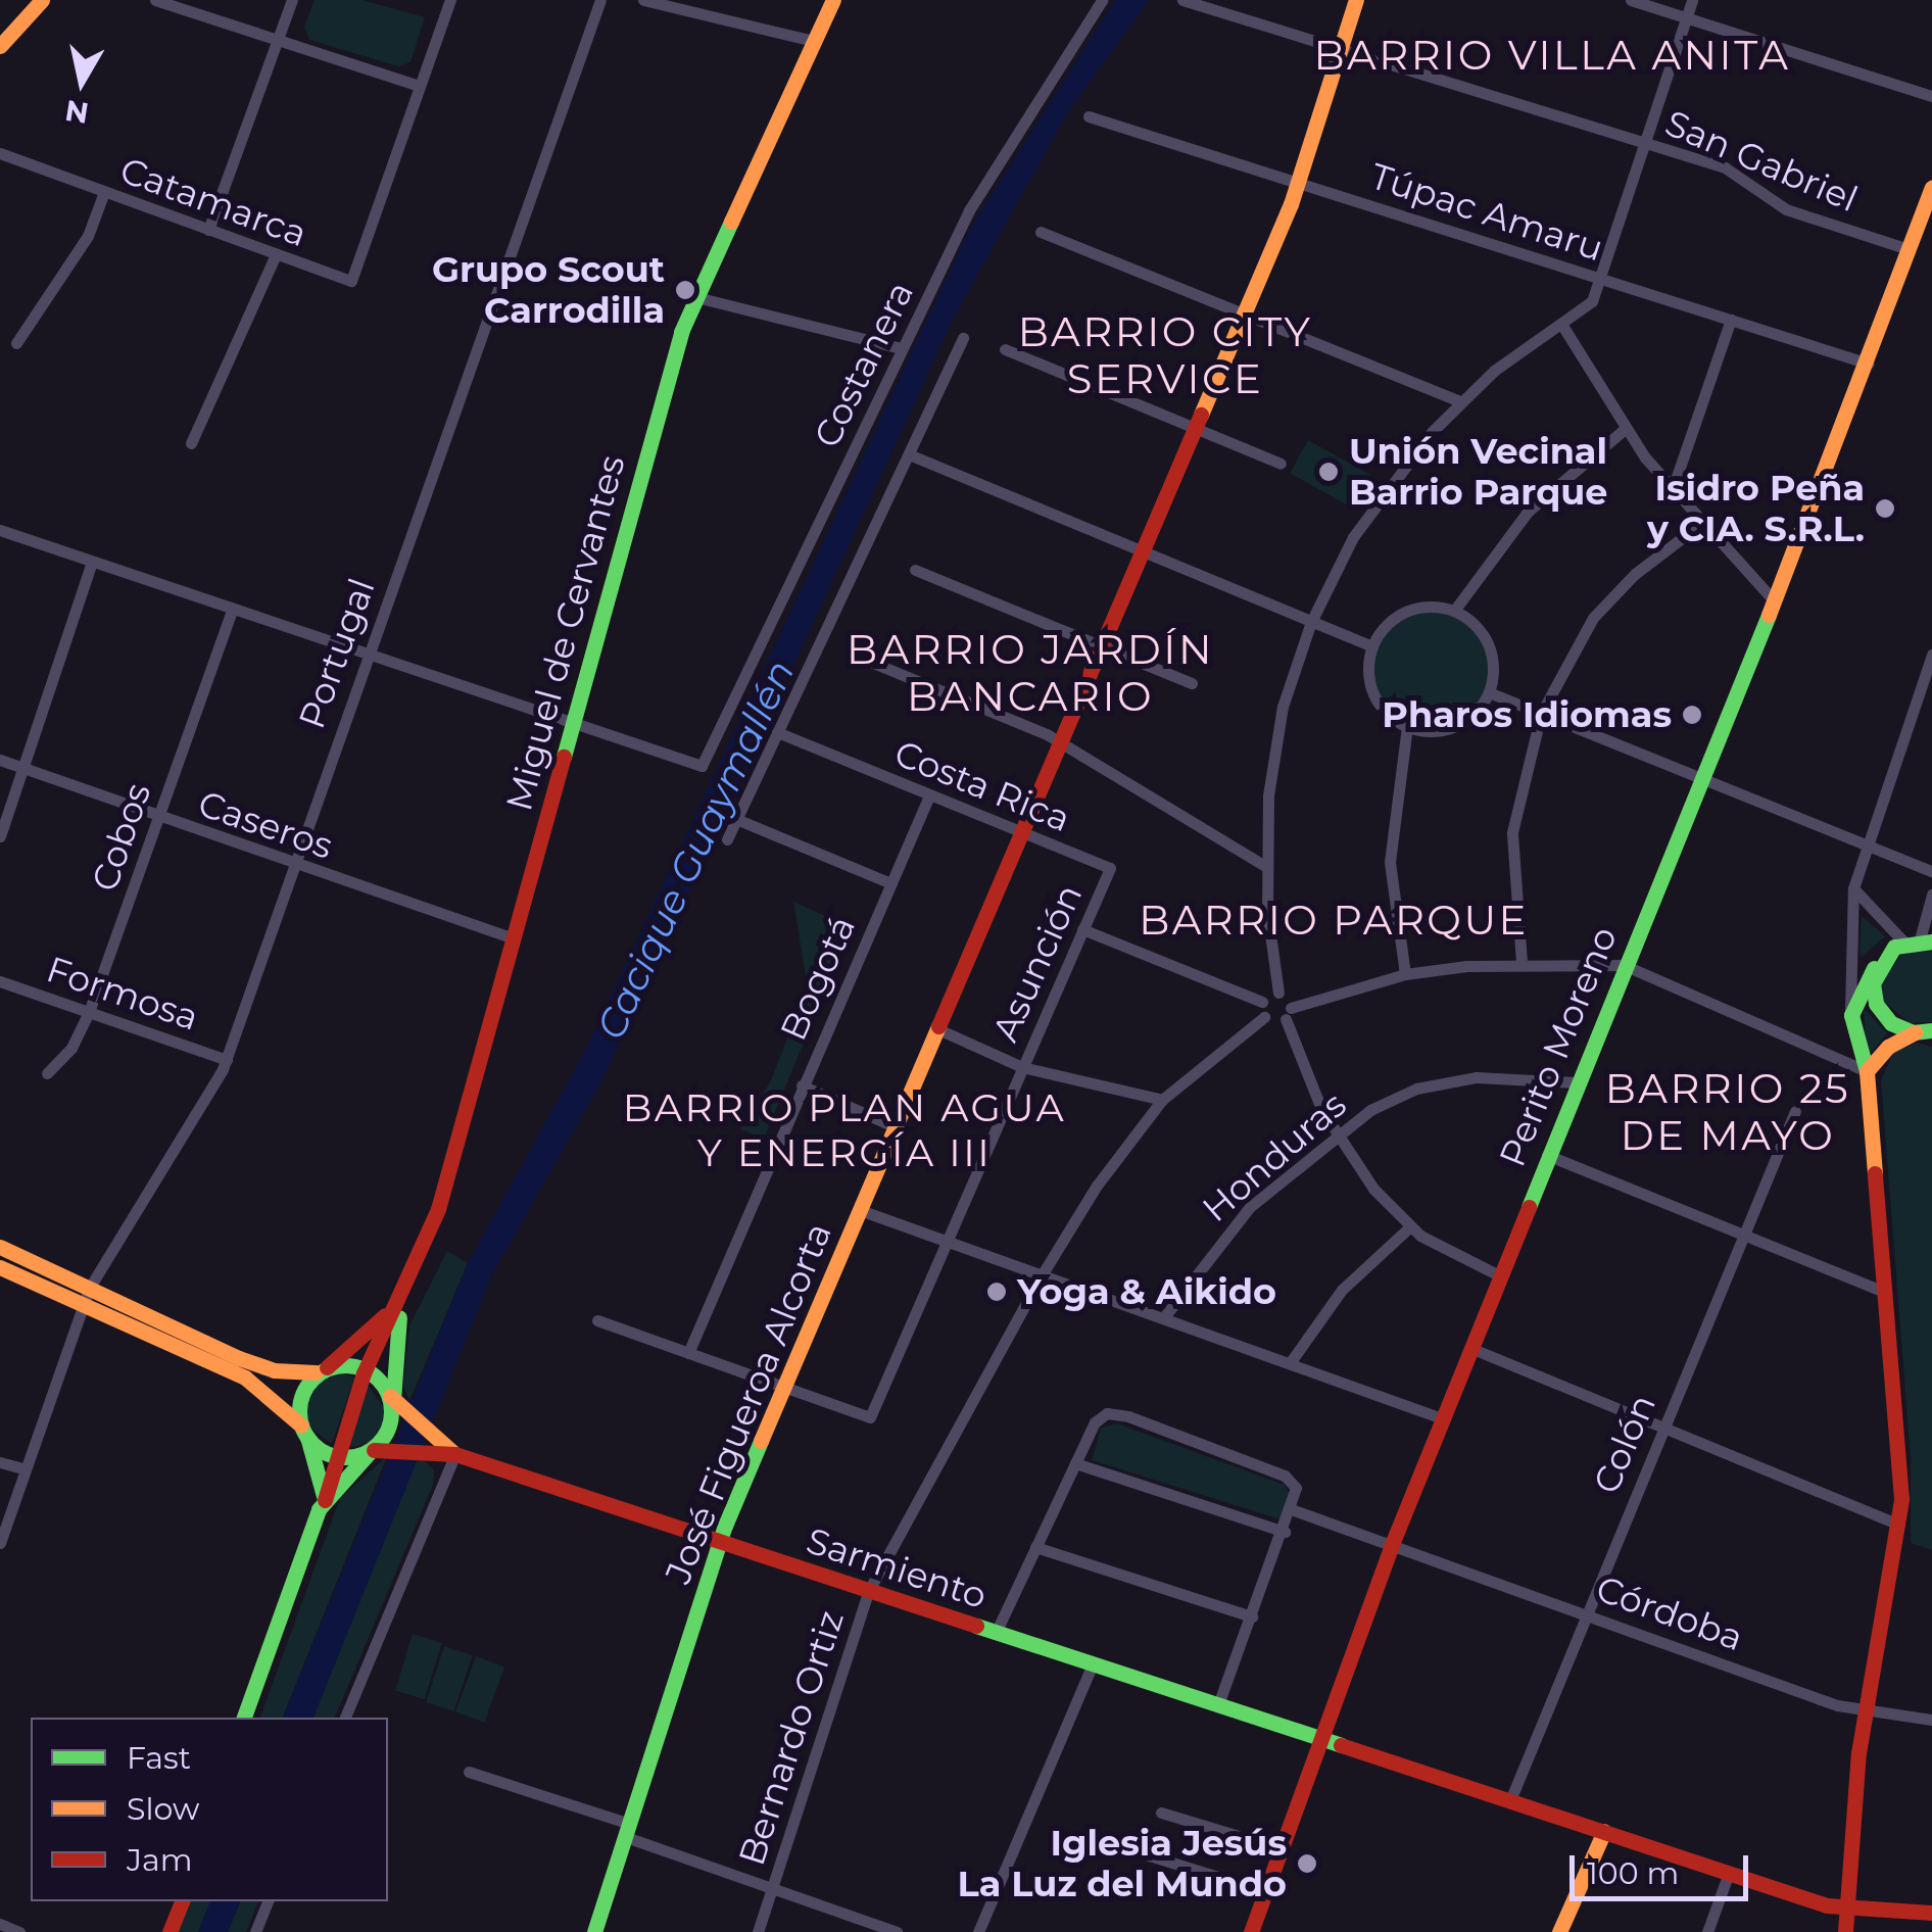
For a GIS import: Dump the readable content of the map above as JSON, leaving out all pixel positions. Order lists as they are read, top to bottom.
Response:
{
  "streets": {
    "main road": [
      "Miguel de Cervantes",
      "Perito Moreno",
      "José Figueroa Alcorta",
      "Sarmiento"
    ],
    "street": [
      "San Gabriel",
      "Catamarca",
      "Túpac Amaru",
      "Costanera",
      "Portugal",
      "Costa Rica",
      "Caseros",
      "Cobos",
      "Asunción",
      "Bogotá",
      "Formosa",
      "Honduras",
      "Colón",
      "Córdoba",
      "Bernardo Ortiz"
    ]
  },
  "crossings": [
    ["San Gabriel", "Perito Moreno"],
    ["San Gabriel", "José Figueroa Alcorta"],
    ["Túpac Amaru", "Perito Moreno"],
    ["Túpac Amaru", "José Figueroa Alcorta"],
    ["Costanera", "Miguel de Cervantes"],
    ["Miguel de Cervantes", "Caseros"],
    ["Miguel de Cervantes", "Sarmiento"],
    ["Portugal", "Caseros"],
    ["Portugal", "Formosa"],
    ["Costa Rica", "Asunción"],
    ["Costa Rica", "Bogotá"],
    ["Costa Rica", "José Figueroa Alcorta"],
    ["Caseros", "Cobos"],
    ["Cobos", "Formosa"],
    ["Asunción", "José Figueroa Alcorta"],
    ["Perito Moreno", "Honduras"],
    ["Perito Moreno", "Sarmiento"],
    ["Perito Moreno", "Córdoba"],
    ["José Figueroa Alcorta", "Sarmiento"],
    ["Colón", "Sarmiento"],
    ["Colón", "Córdoba"],
    ["Sarmiento", "Bernardo Ortiz"]
  ],
  "districts": [
    "BARRIO VILLA ANITA",
    "BARRIO CITY SERVICE",
    "BARRIO JARDÍN BANCARIO",
    "BARRIO PARQUE",
    "BARRIO 25 DE MAYO",
    "BARRIO PLAN AGUA Y ENERGÍA III"
  ],
  "water": ["Cacique Guaymallén"],
  "places": [
    "Grupo Scout Carrodilla",
    "Unión Vecinal Barrio Parque",
    "Isidro Peña y CIA. S.R.L.",
    "Pharos Idiomas",
    "Yoga & Aikido",
    "Iglesia Jesús La Luz del Mundo"
  ],
  "legend": ["Fast", "Slow", "Jam"],
  "scale_bar": "100 m",
  "north": "bottom"
}
